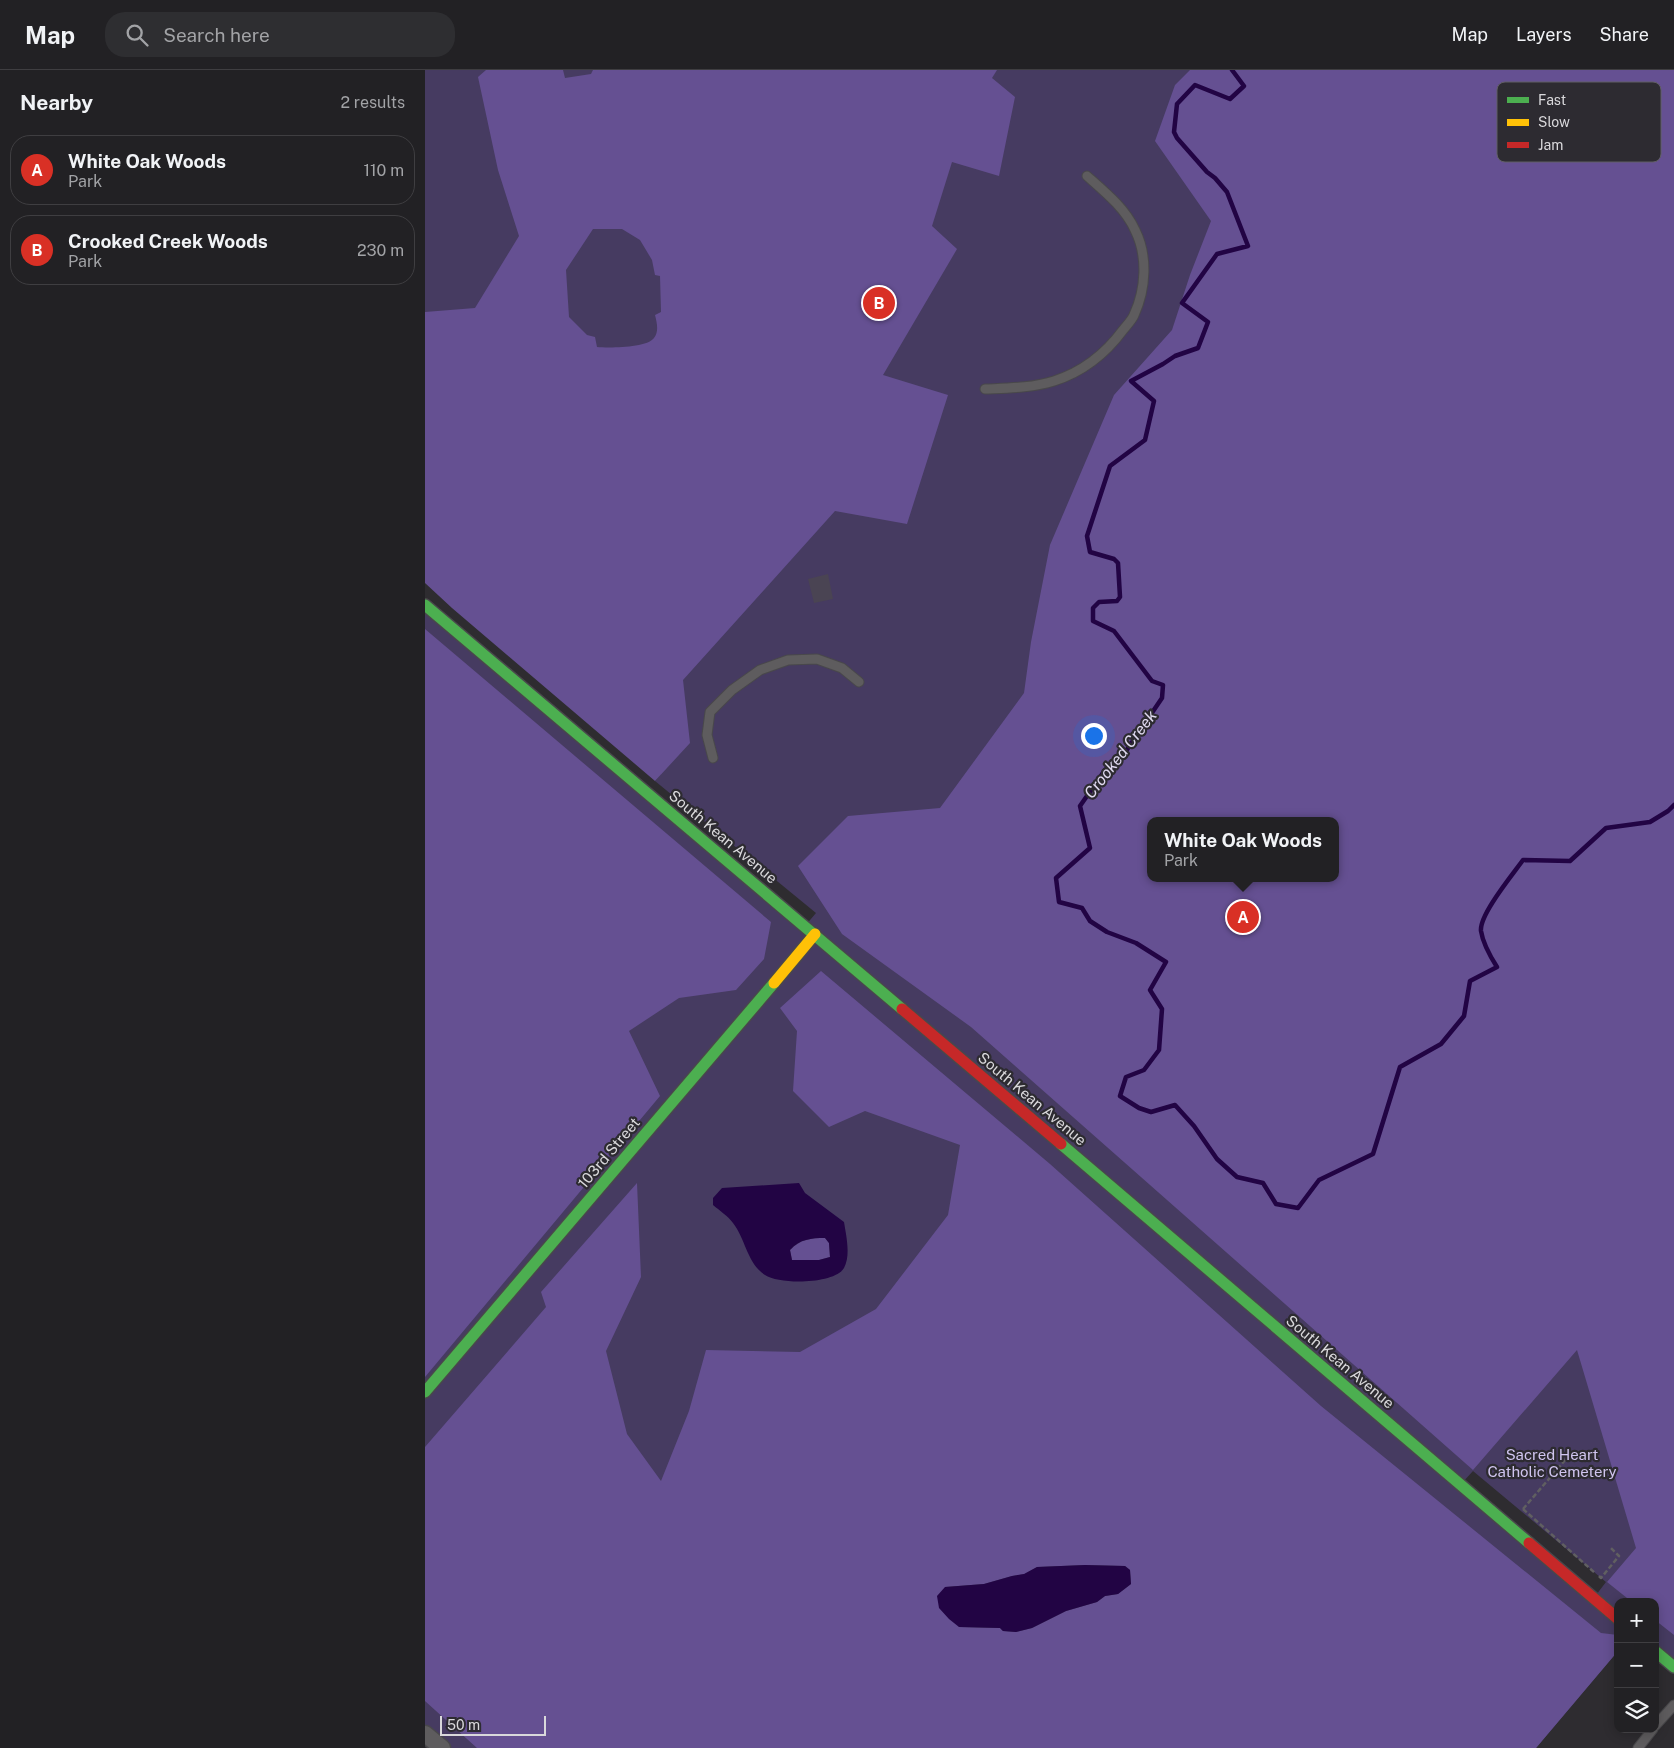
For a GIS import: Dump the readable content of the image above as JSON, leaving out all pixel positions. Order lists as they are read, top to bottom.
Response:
{
  "streets": {
    "street": ["South Kean Avenue", "103rd Street"]
  },
  "crossings": [
    ["South Kean Avenue", "103rd Street"]
  ],
  "water": ["Crooked Creek"],
  "parks": ["Sacred Heart Catholic Cemetery"],
  "legend": ["Fast", "Slow", "Jam"],
  "scale_bar": "50 m",
  "page": {
    "header": "Map",
    "search": "Search here",
    "nav": ["Map", "Layers", "Share"],
    "heading": ["Nearby", "2 results"],
    "list": [
      {
        "mark": "A",
        "name": "White Oak Woods",
        "note": "Park",
        "value": "110 m"
      },
      {
        "mark": "B",
        "name": "Crooked Creek Woods",
        "note": "Park",
        "value": "230 m"
      }
    ],
    "pins": ["B", "A"],
    "popup": ["White Oak Woods", "Park"],
    "map_buttons": ["+", "−"],
    "scale": "50 m"
  }
}
